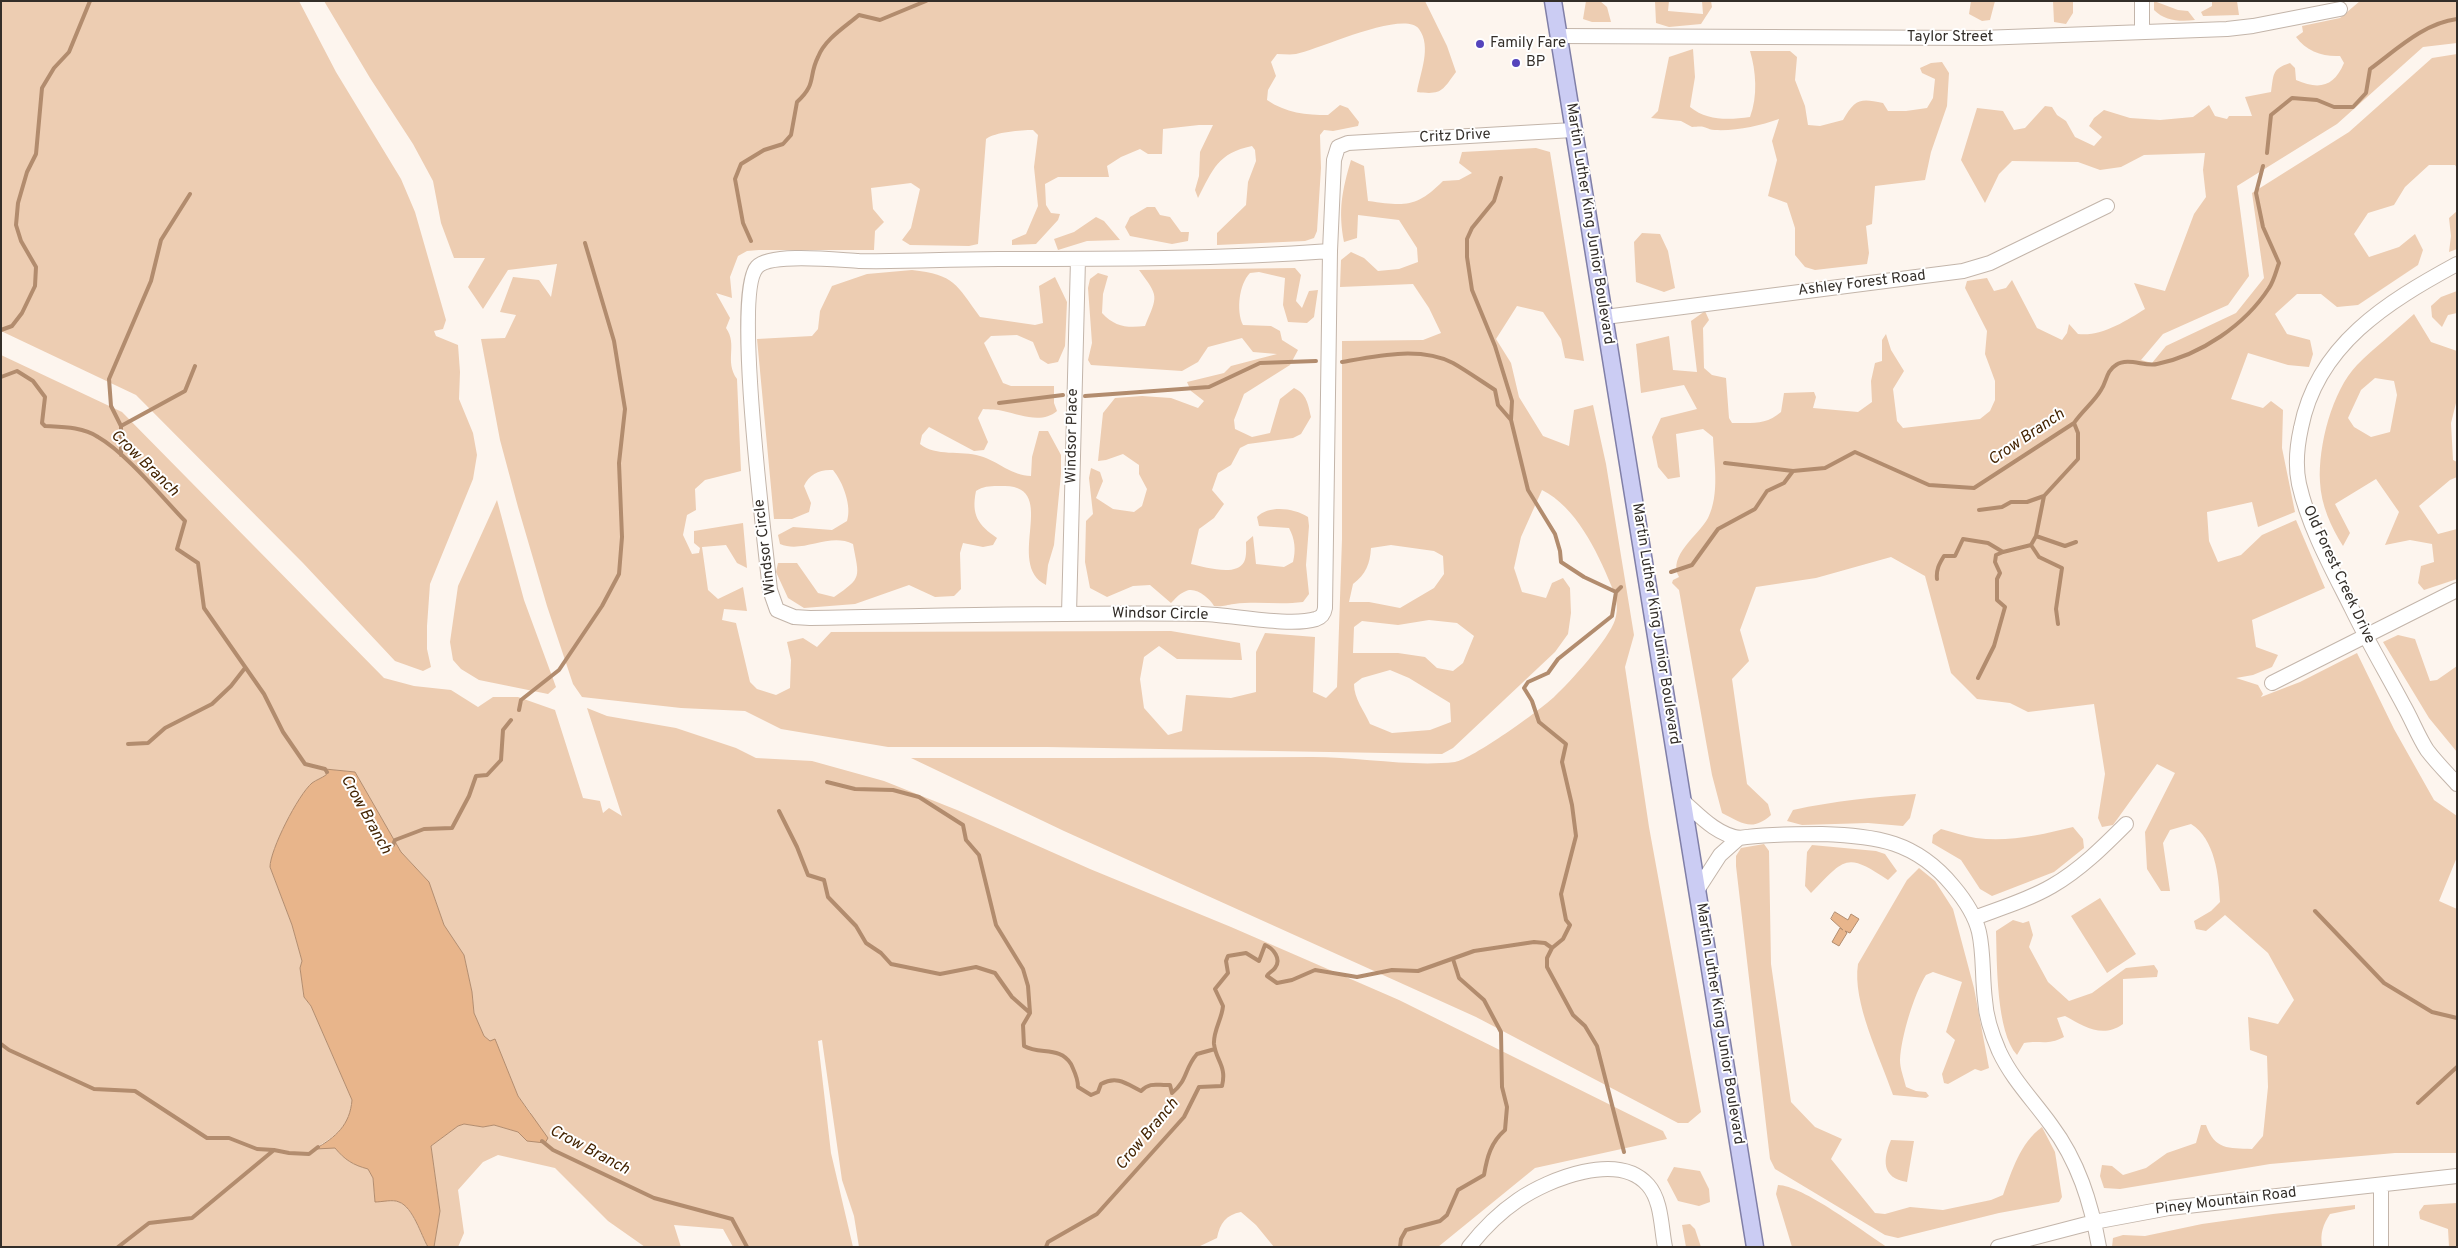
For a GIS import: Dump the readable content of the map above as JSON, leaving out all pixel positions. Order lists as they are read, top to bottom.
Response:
{
  "streets": {
    "main road": ["Martin Luther King Junior Boulevard"],
    "street": [
      "Taylor Street",
      "Critz Drive",
      "Ashley Forest Road",
      "Windsor Place",
      "Windsor Circle",
      "Old Forest Creek Drive",
      "Piney Mountain Road"
    ]
  },
  "crossings": [
    ["Taylor Street", "Martin Luther King Junior Boulevard"],
    ["Critz Drive", "Martin Luther King Junior Boulevard"],
    ["Critz Drive", "Windsor Circle"],
    ["Martin Luther King Junior Boulevard", "Ashley Forest Road"],
    ["Windsor Place", "Windsor Circle"]
  ],
  "water": ["Crow Branch"],
  "places": ["Family Fare", "BP"]
}
